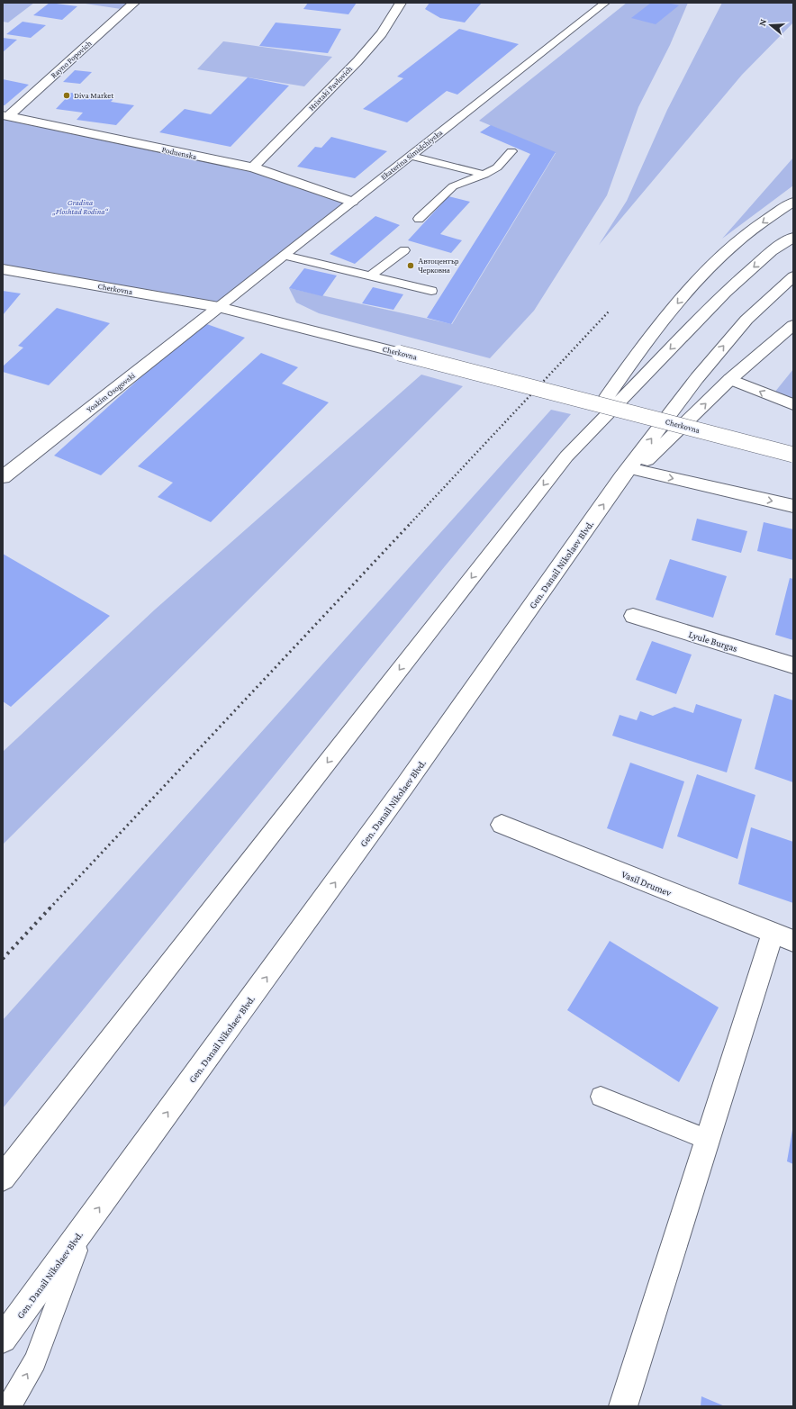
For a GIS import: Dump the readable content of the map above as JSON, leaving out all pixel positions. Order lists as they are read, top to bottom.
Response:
{
  "streets": {
    "street": [
      "Rayno Popovich",
      "Hristaki Pavlovich",
      "Poduenska",
      "Cherkovna",
      "Yoakim Osogovski",
      "Gen. Danail Nikolaev Blvd.",
      "Lyule Burgas",
      "Vasil Drumev"
    ],
    "lane": ["Ekaterina Simidchiyska"]
  },
  "crossings": [
    ["Rayno Popovich", "Poduenska"],
    ["Hristaki Pavlovich", "Poduenska"],
    ["Poduenska", "Ekaterina Simidchiyska"],
    ["Ekaterina Simidchiyska", "Cherkovna"],
    ["Ekaterina Simidchiyska", "Yoakim Osogovski"],
    ["Cherkovna", "Yoakim Osogovski"]
  ],
  "parks": ["Gradina „Ploshtad Rodina“"],
  "places": ["Diva Market", "Автоцентър Черковна"],
  "north": "left"
}
